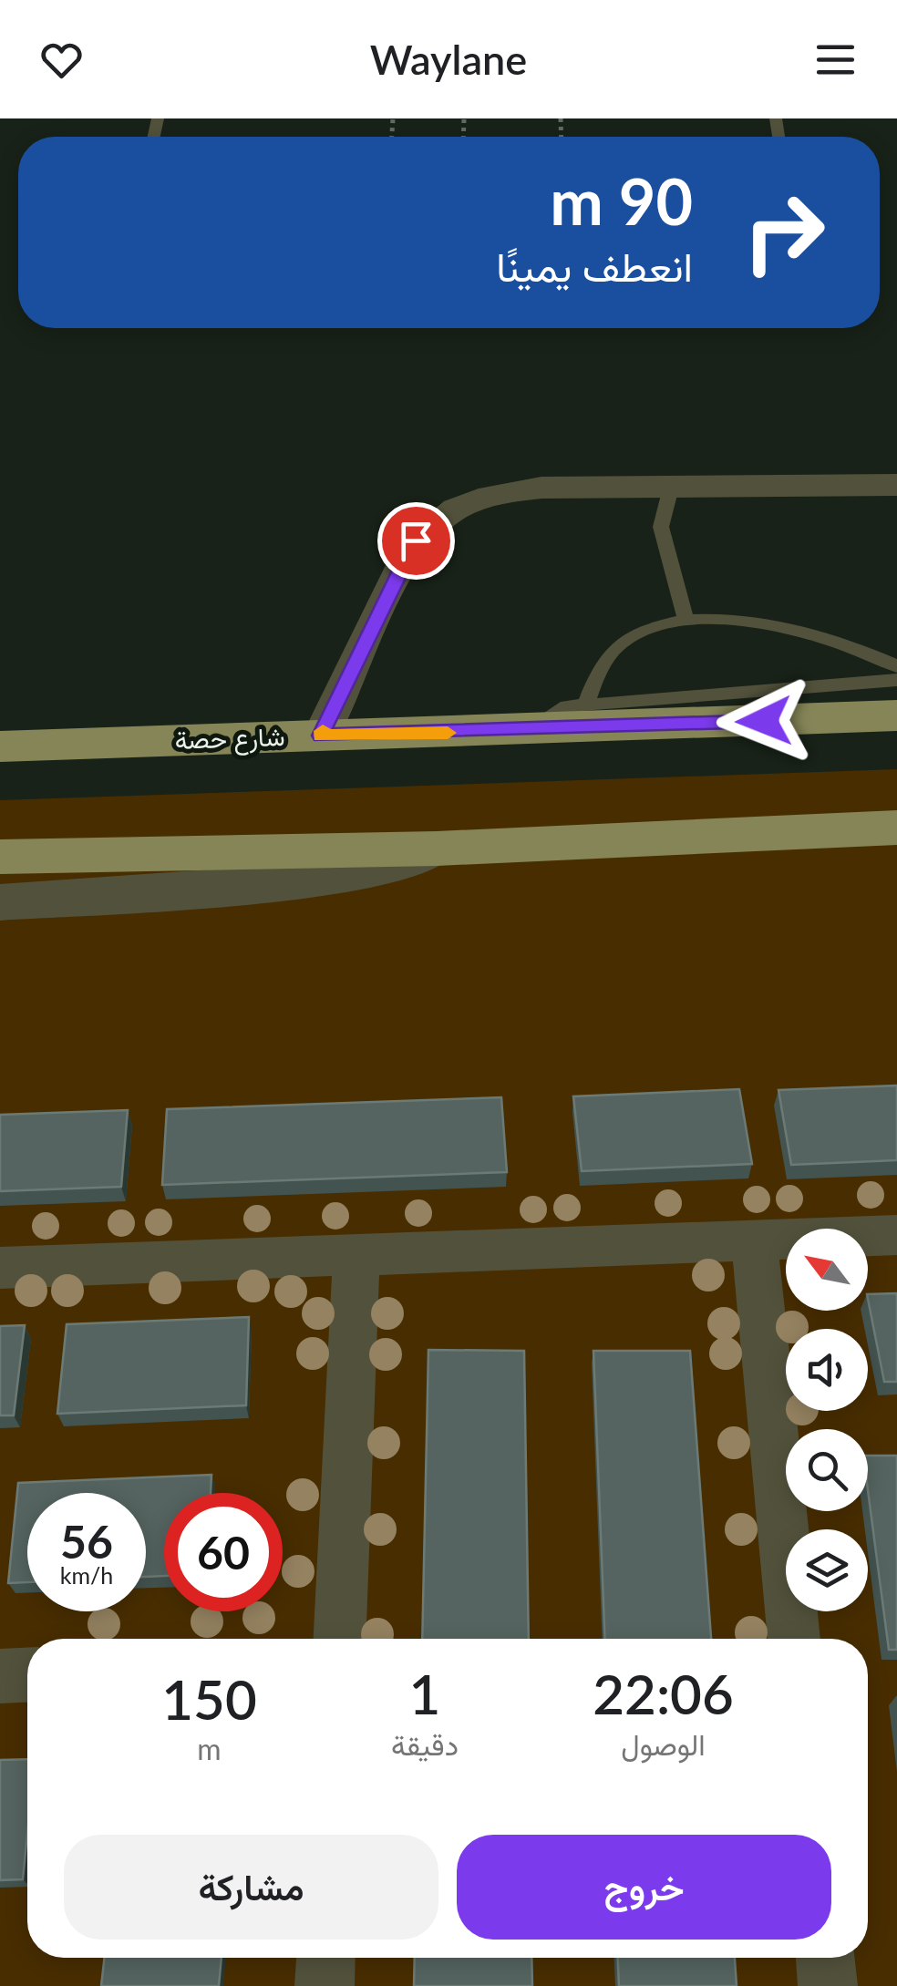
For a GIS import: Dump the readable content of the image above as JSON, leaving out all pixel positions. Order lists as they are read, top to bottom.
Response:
{
  "streets": {
    "main road": ["شارع حصة"]
  },
  "north": "top left",
  "page": {
    "header": "Waylane",
    "turn": ["90 m", "انعطف يمينًا"],
    "speed": "56 km/h",
    "limit": "60",
    "eta": [
      "22:06",
      "الوصول",
      "1",
      "دقيقة",
      "150",
      "m"
    ],
    "buttons": ["خروج", "مشاركة"]
  }
}
